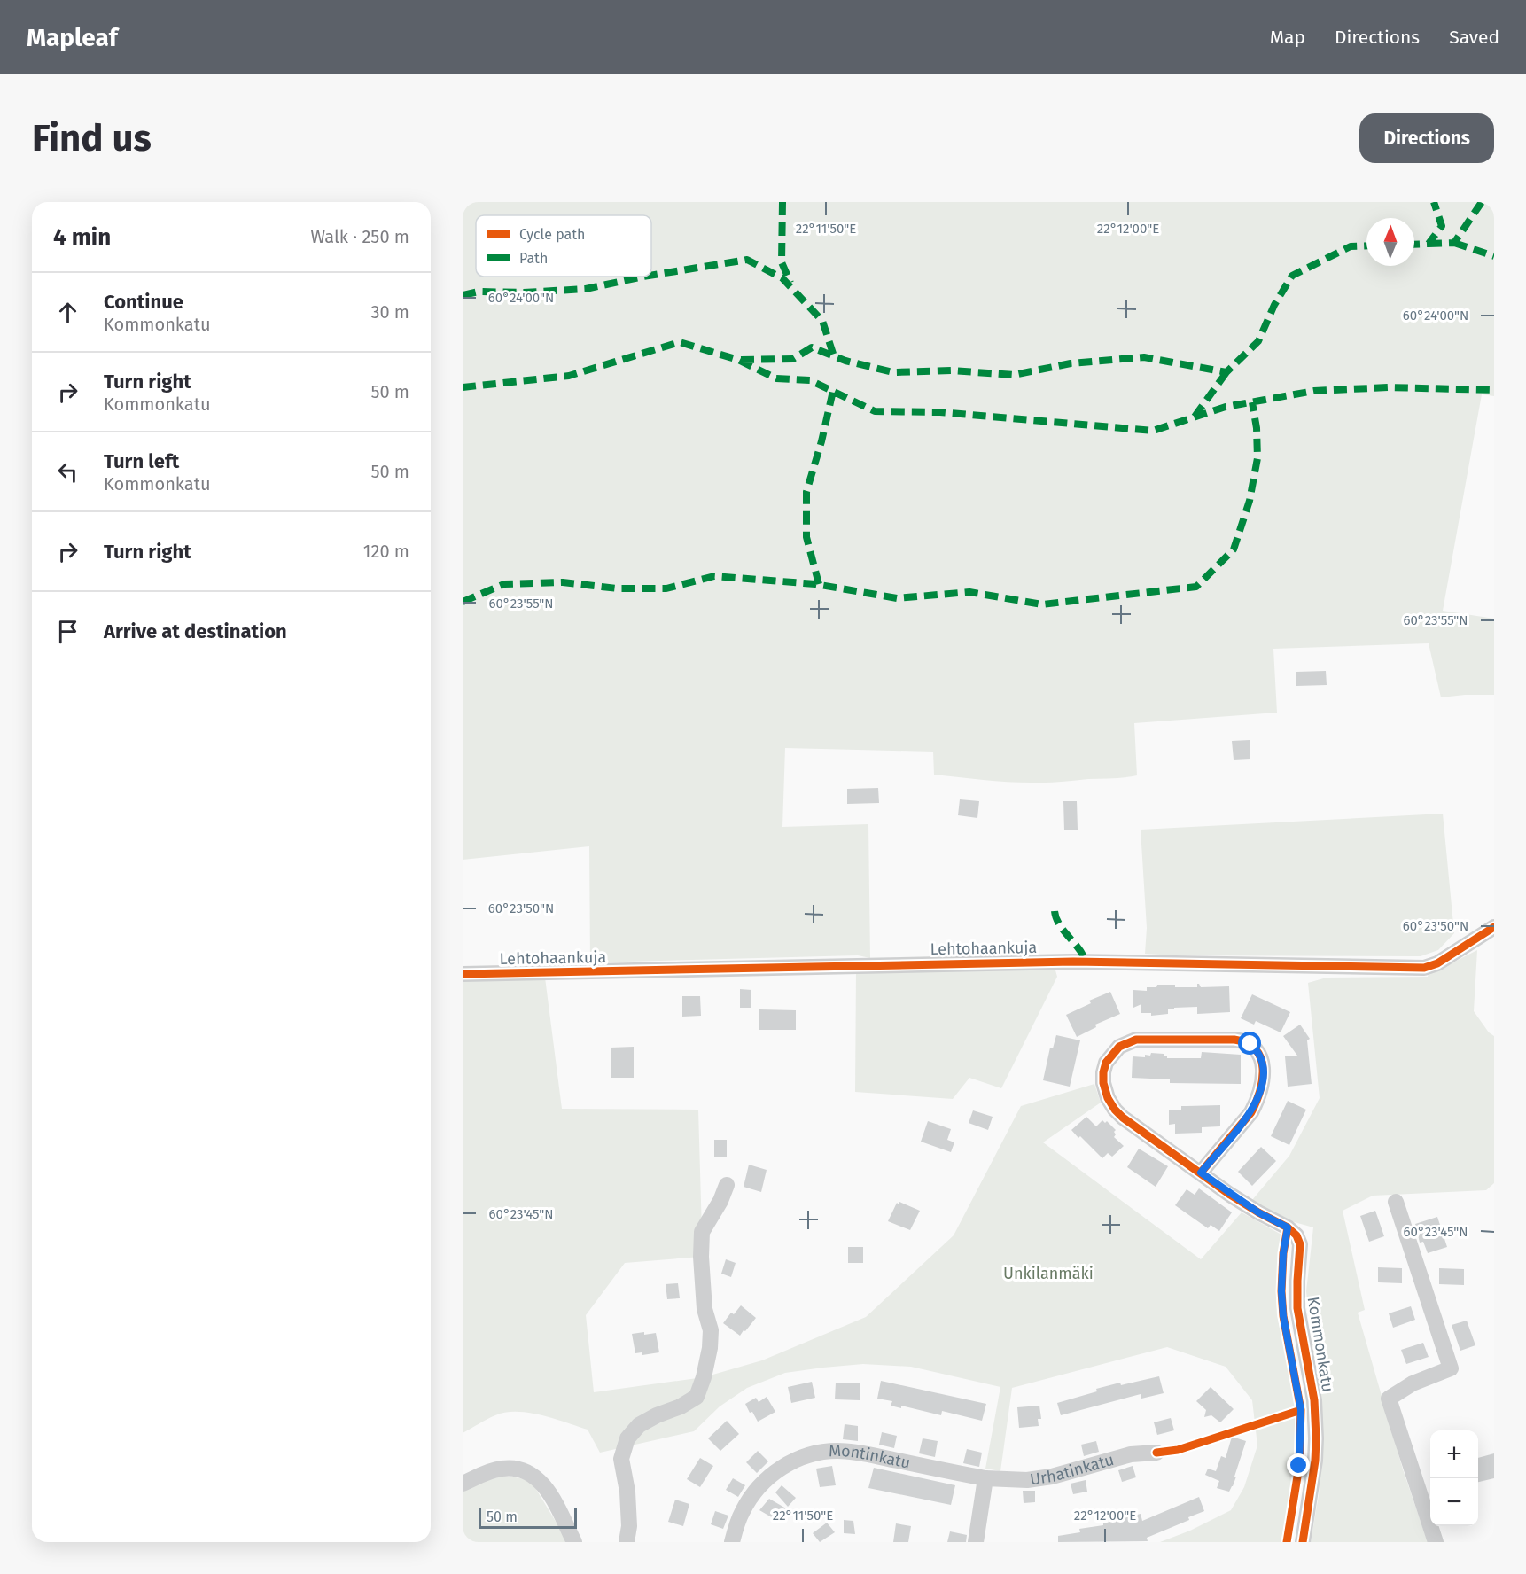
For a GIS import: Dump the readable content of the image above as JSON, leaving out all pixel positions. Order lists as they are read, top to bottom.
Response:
{
  "streets": {
    "street": [
      "Lehtohaankuja",
      "Kommonkatu",
      "Montinkatu",
      "Urhatinkatu"
    ]
  },
  "crossings": [
    ["Montinkatu", "Urhatinkatu"]
  ],
  "parks": ["Unkilanmäki"],
  "legend": ["Cycle path", "Path"],
  "scale_bar": "50 m",
  "north": "top",
  "page": {
    "header": "Mapleaf",
    "nav": ["Map", "Directions", "Saved"],
    "buttons": "Directions",
    "title": "Find us",
    "heading": ["4 min", "Walk · 250 m"],
    "list": [
      ["Continue", "Kommonkatu", "30 m"],
      ["Turn right", "Kommonkatu", "50 m"],
      ["Turn left", "Kommonkatu", "50 m"],
      ["Turn right", "120 m"],
      "Arrive at destination"
    ],
    "map_buttons": ["+", "−"],
    "scale": "50 m"
  },
  "coordinates": [
    "22°11'50\"E",
    "22°12'00\"E",
    "60°24'00\"N",
    "60°23'55\"N",
    "60°23'50\"N",
    "60°23'45\"N"
  ]
}
